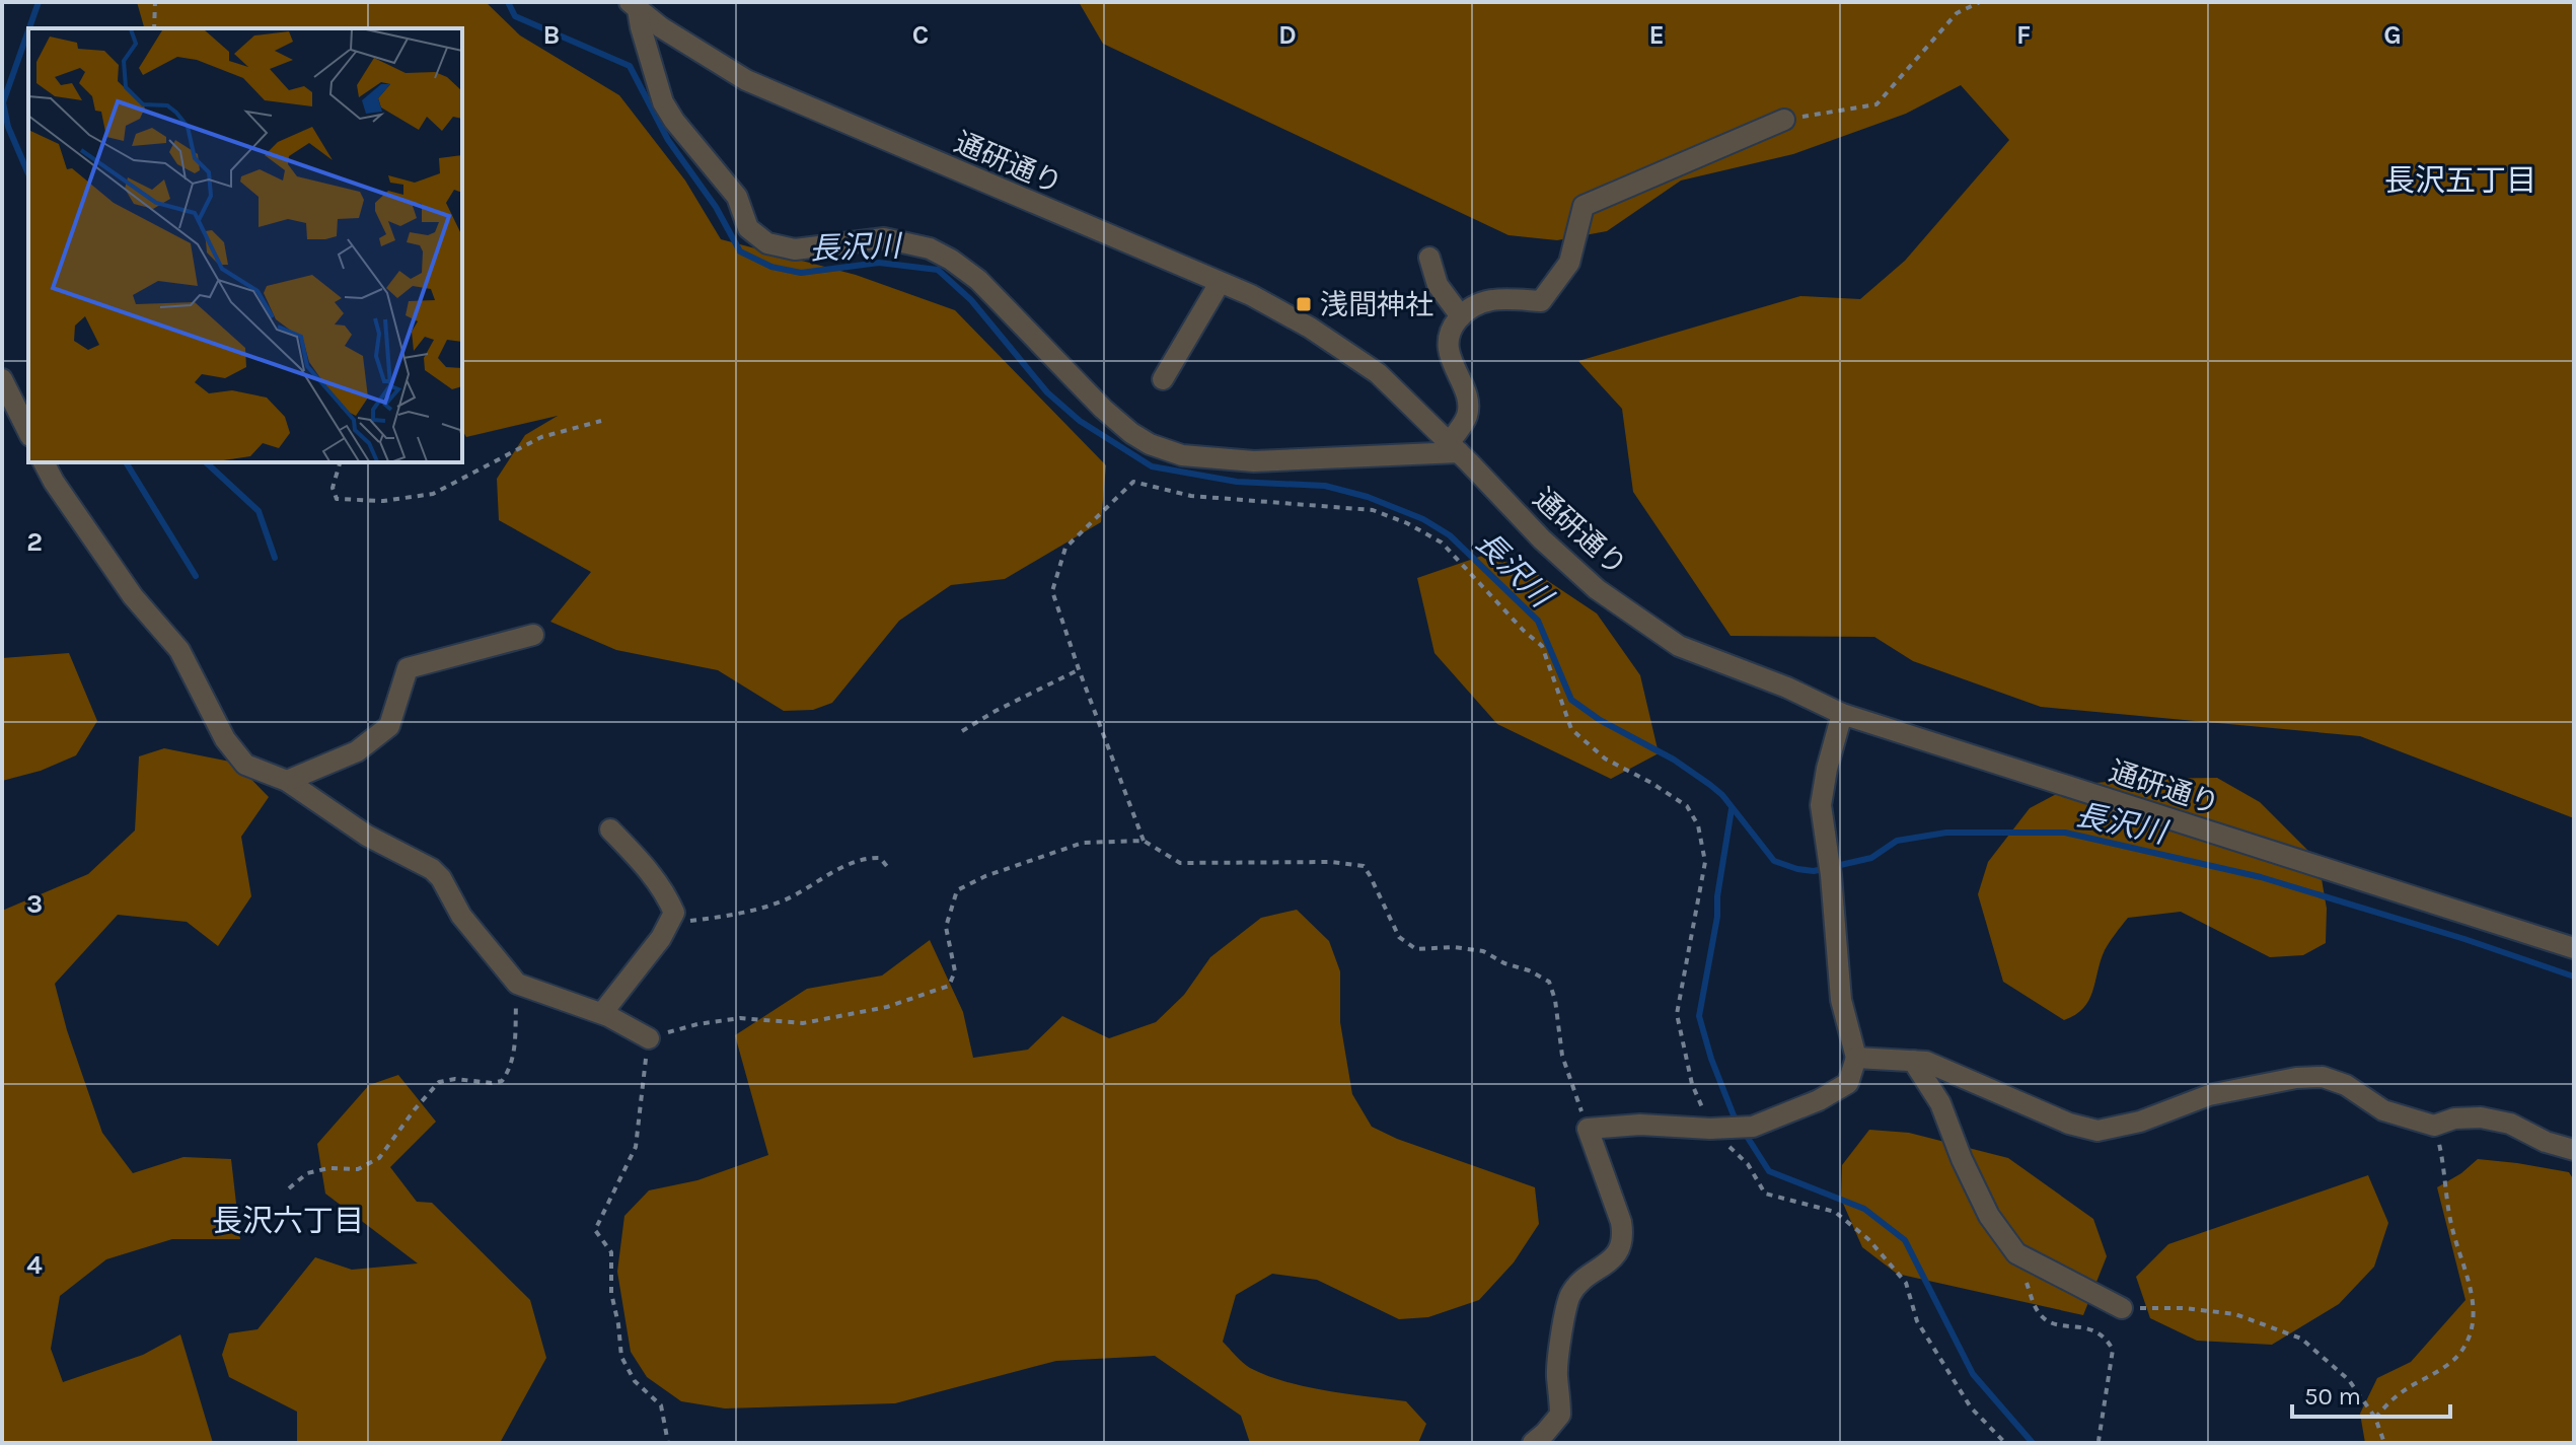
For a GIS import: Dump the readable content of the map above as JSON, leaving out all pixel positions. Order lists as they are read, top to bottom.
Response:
{
  "streets": {
    "street": ["通研通り"]
  },
  "districts": ["長沢五丁目", "長沢六丁目"],
  "water": ["長沢川"],
  "places": {
    "transit": ["浅間神社"]
  },
  "scale_bar": "50 m",
  "grid": {
    "columns": [
      "B",
      "C",
      "D",
      "E",
      "F",
      "G"
    ],
    "rows": ["2", "3", "4"]
  }
}
